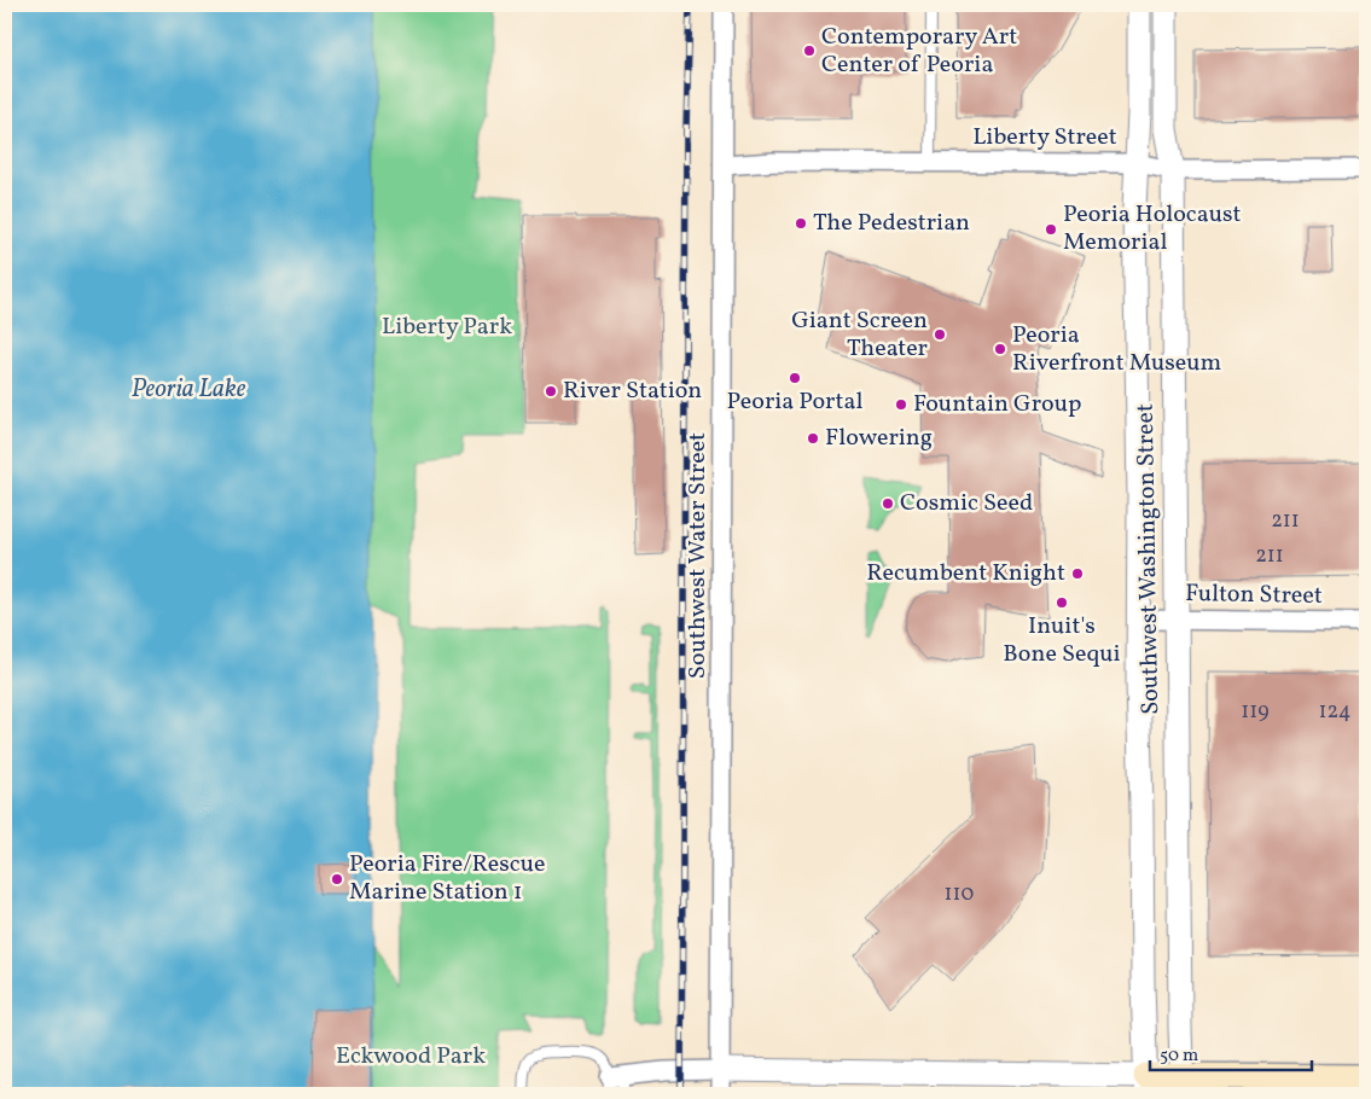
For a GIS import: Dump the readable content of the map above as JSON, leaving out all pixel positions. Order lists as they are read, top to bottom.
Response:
{
  "streets": {
    "street": [
      "Liberty Street",
      "Southwest Water Street",
      "Southwest Washington Street",
      "Fulton Street"
    ]
  },
  "crossings": [
    ["Liberty Street", "Southwest Water Street"],
    ["Liberty Street", "Southwest Washington Street"],
    ["Southwest Washington Street", "Fulton Street"]
  ],
  "water": ["Peoria Lake"],
  "parks": ["Liberty Park", "Eckwood Park"],
  "places": [
    "Contemporary Art Center of Peoria",
    "The Pedestrian",
    "Peoria Holocaust Memorial",
    "Giant Screen Theater",
    "Peoria Riverfront Museum",
    "Peoria Portal",
    "River Station",
    "Fountain Group",
    "Flowering",
    "Cosmic Seed",
    "Recumbent Knight",
    "Inuit's Bone Sequi",
    "Peoria Fire/Rescue Marine Station 1"
  ],
  "house_numbers": [
    "211",
    "211",
    "119",
    "124",
    "110"
  ],
  "scale_bar": "50 m"
}
